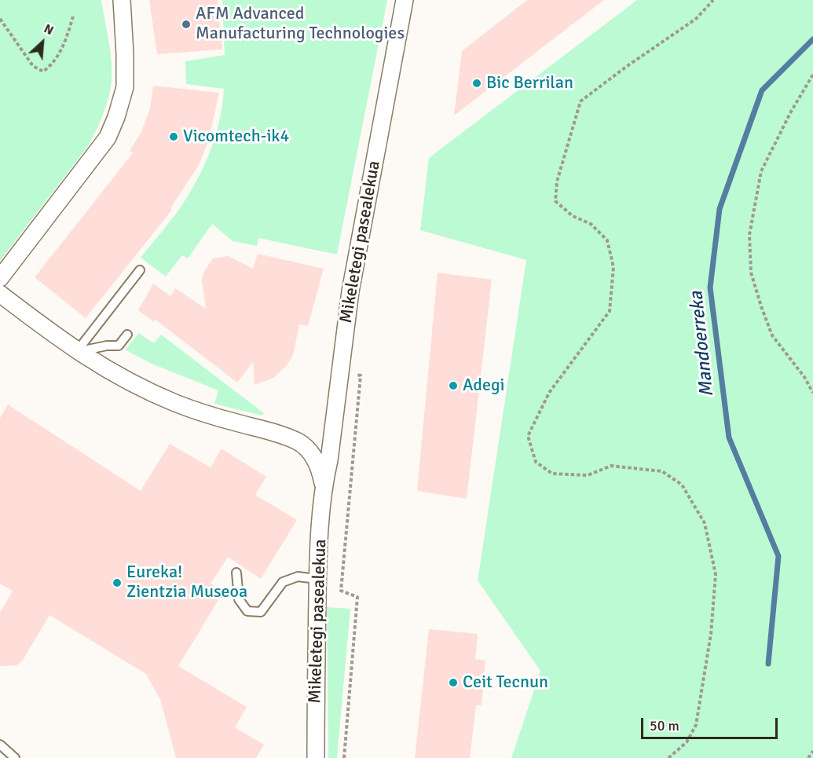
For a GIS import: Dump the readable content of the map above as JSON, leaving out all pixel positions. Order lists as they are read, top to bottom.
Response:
{
  "streets": {
    "street": ["Mikeletegi pasealekua"]
  },
  "water": ["Mandoerreka"],
  "places": [
    "AFM Advanced Manufacturing Technologies",
    "Bic Berrilan",
    "Vicomtech-ik4",
    "Adegi",
    "Eureka! Zientzia Museoa",
    "Ceit Tecnun"
  ],
  "scale_bar": "50 m",
  "north": "top right"
}
